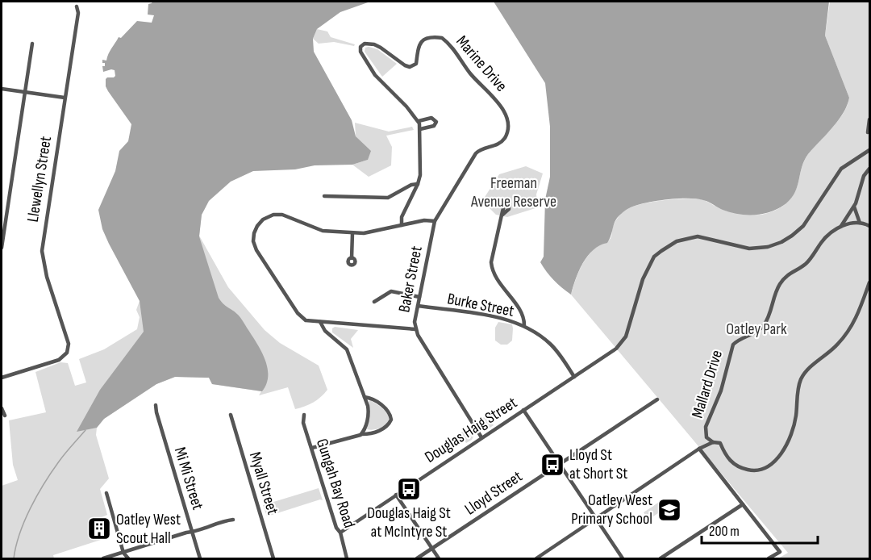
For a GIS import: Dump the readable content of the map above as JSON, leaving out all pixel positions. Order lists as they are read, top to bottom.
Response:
{
  "streets": {
    "street": [
      "Marine Drive",
      "Llewellyn Street",
      "Baker Street",
      "Burke Street",
      "Mallard Drive",
      "Douglas Haig Street",
      "Mi Mi Street",
      "Myall Street",
      "Gungah Bay Road",
      "Lloyd Street"
    ]
  },
  "crossings": [
    ["Marine Drive", "Baker Street"],
    ["Baker Street", "Burke Street"],
    ["Baker Street", "Douglas Haig Street"],
    ["Burke Street", "Douglas Haig Street"],
    ["Douglas Haig Street", "Gungah Bay Road"]
  ],
  "parks": ["Freeman Avenue Reserve", "Oatley Park"],
  "places": {
    "bus stop": ["Lloyd St at Short St", "Douglas Haig St at McIntyre St"],
    "school or university": ["Oatley West Primary School"],
    "building": ["Oatley West Scout Hall"]
  },
  "scale_bar": "200 m"
}
